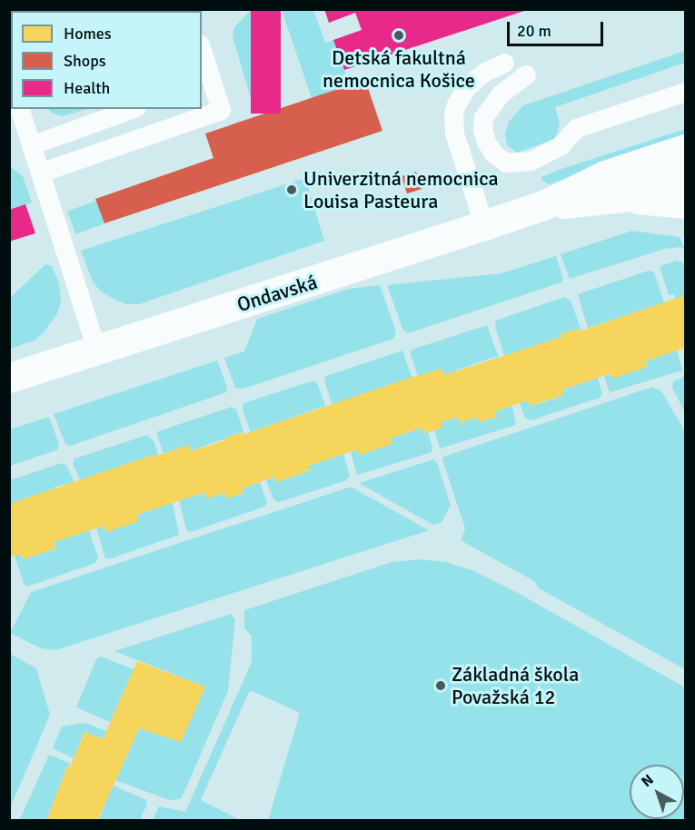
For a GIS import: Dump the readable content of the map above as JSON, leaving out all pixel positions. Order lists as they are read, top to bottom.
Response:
{
  "streets": {
    "street": ["Ondavská"]
  },
  "places": ["Detská fakultná nemocnica Košice", "Univerzitná nemocnica Louisa Pasteura", "Základná škola Považská 12"],
  "legend": ["Homes", "Shops", "Health"],
  "scale_bar": "20 m",
  "north": "top left"
}
